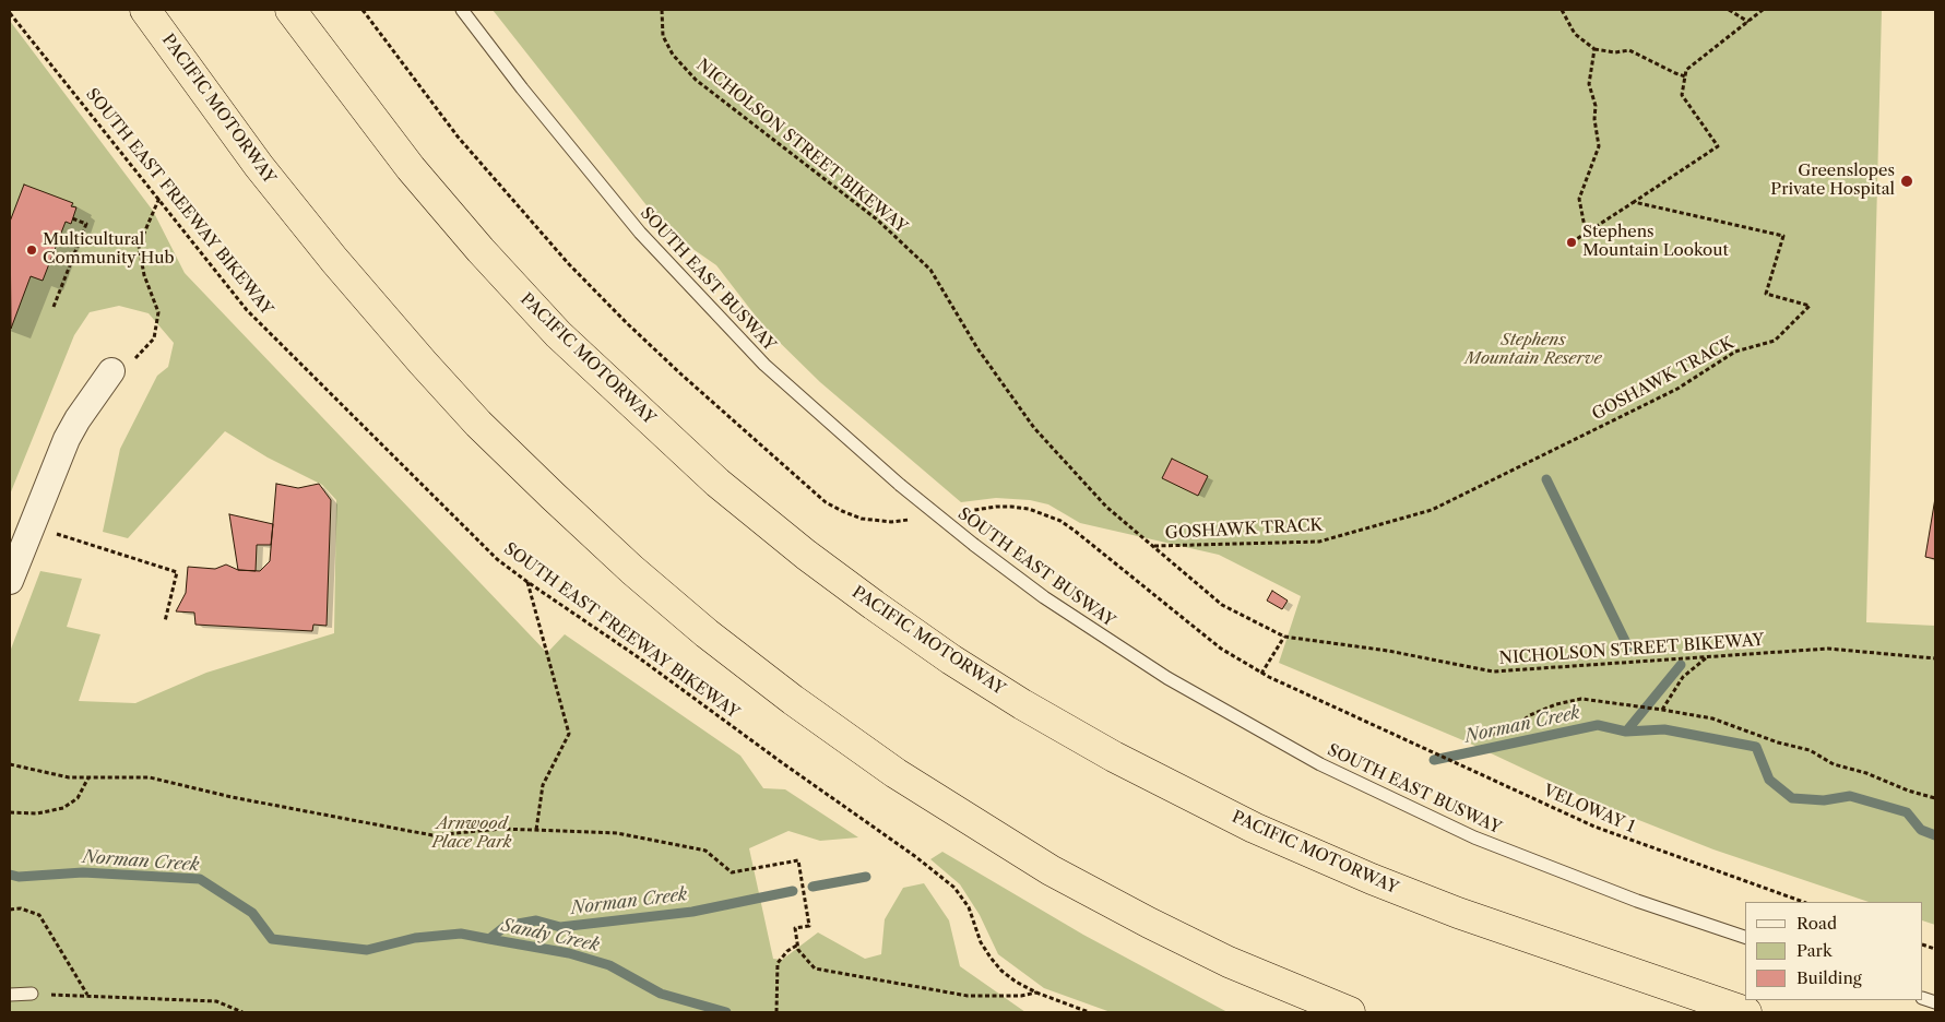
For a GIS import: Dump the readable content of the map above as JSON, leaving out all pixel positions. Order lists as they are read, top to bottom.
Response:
{
  "streets": {
    "highway": ["PACIFIC MOTORWAY"],
    "lane": ["SOUTH EAST BUSWAY"],
    "path": [
      "NICHOLSON STREET BIKEWAY",
      "SOUTH EAST FREEWAY BIKEWAY",
      "GOSHAWK TRACK",
      "VELOWAY 1"
    ]
  },
  "crossings": [
    ["NICHOLSON STREET BIKEWAY", "GOSHAWK TRACK"]
  ],
  "water": ["Norman Creek", "Sandy Creek"],
  "parks": ["Stephens Mountain Reserve", "Arnwood Place Park"],
  "places": ["Greenslopes Private Hospital", "Stephens Mountain Lookout", "Multicultural Community Hub"],
  "legend": ["Road", "Park", "Building"]
}
